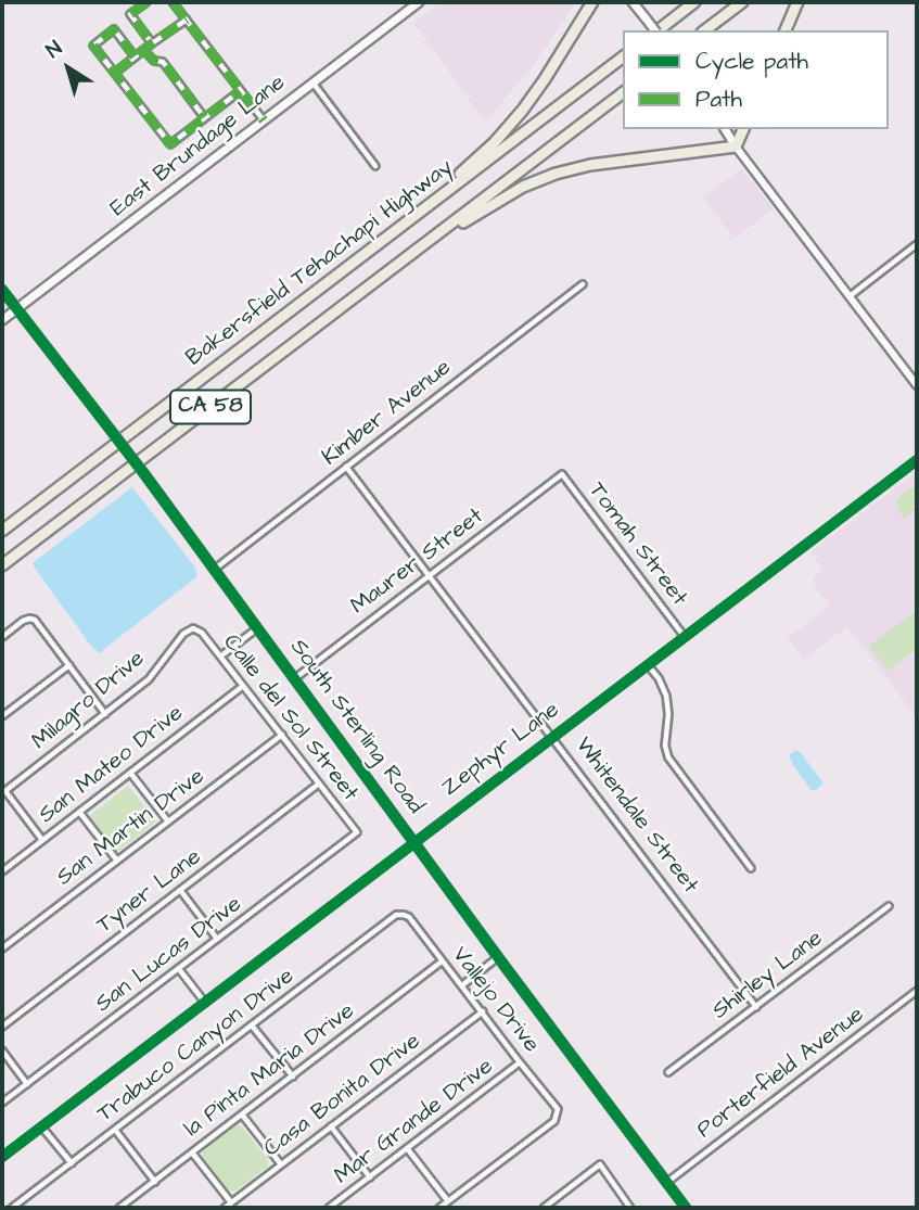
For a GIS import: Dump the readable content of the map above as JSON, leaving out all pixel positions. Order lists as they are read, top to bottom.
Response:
{
  "streets": {
    "highway": ["Bakersfield Tehachapi Highway", "CA 58"],
    "main road": ["East Brundage Lane"],
    "street": [
      "Kimber Avenue",
      "Tomah Street",
      "Maurer Street",
      "Milagro Drive",
      "Calle del Sol Street",
      "South Sterling Road",
      "Zephyr Lane",
      "San Mateo Drive",
      "Whitendale Street",
      "San Martin Drive",
      "Tyner Lane",
      "San Lucas Drive",
      "Shirley Lane",
      "Vallejo Drive",
      "Trabuco Canyon Drive",
      "la Pinta Maria Drive",
      "Porterfield Avenue",
      "Casa Bonita Drive",
      "Mar Grande Drive"
    ]
  },
  "crossings": [
    ["East Brundage Lane", "South Sterling Road"],
    ["Kimber Avenue", "South Sterling Road"],
    ["Kimber Avenue", "Whitendale Street"],
    ["Tomah Street", "Maurer Street"],
    ["Tomah Street", "Zephyr Lane"],
    ["Maurer Street", "South Sterling Road"],
    ["Maurer Street", "Whitendale Street"],
    ["Milagro Drive", "Calle del Sol Street"],
    ["Calle del Sol Street", "San Mateo Drive"],
    ["Calle del Sol Street", "San Martin Drive"],
    ["Calle del Sol Street", "Tyner Lane"],
    ["Calle del Sol Street", "San Lucas Drive"],
    ["South Sterling Road", "Zephyr Lane"],
    ["South Sterling Road", "Porterfield Avenue"],
    ["Zephyr Lane", "Whitendale Street"],
    ["Whitendale Street", "Shirley Lane"],
    ["Vallejo Drive", "Trabuco Canyon Drive"],
    ["Vallejo Drive", "la Pinta Maria Drive"],
    ["Vallejo Drive", "Casa Bonita Drive"],
    ["Vallejo Drive", "Mar Grande Drive"]
  ],
  "legend": ["Cycle path", "Path"],
  "north": "top left"
}
